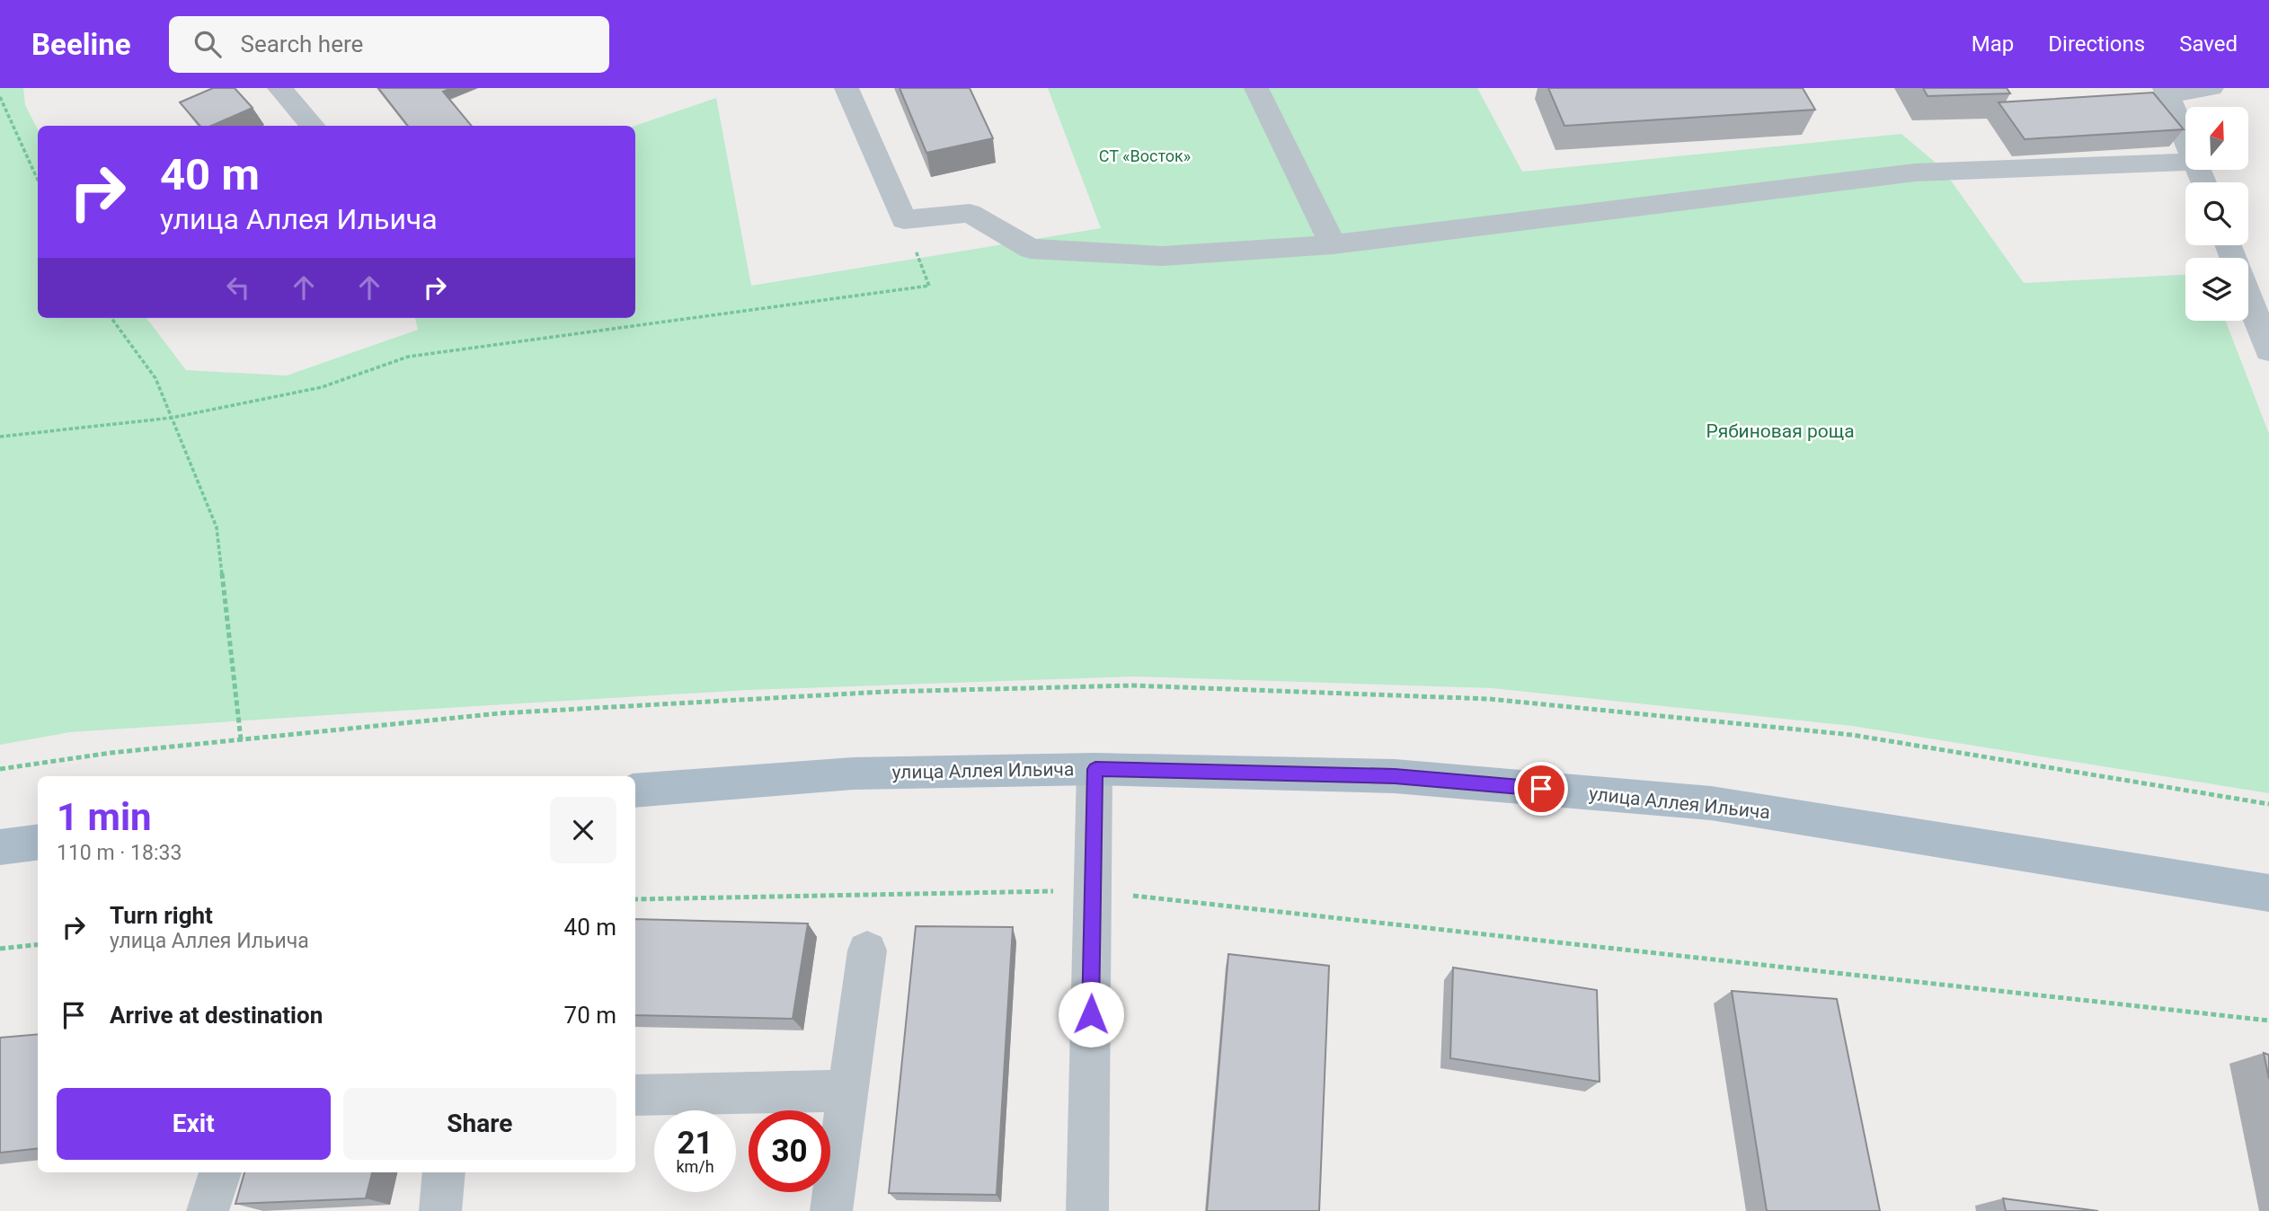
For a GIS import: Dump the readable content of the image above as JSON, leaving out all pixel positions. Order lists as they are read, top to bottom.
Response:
{
  "streets": {
    "main road": ["улица Аллея Ильича"]
  },
  "parks": ["СТ «Восток»", "Рябиновая роща"],
  "north": "top",
  "page": {
    "header": "Beeline",
    "search": "Search here",
    "nav": ["Map", "Directions", "Saved"],
    "turn": ["40 m", "улица Аллея Ильича"],
    "heading": ["1 min", "110 m · 18:33"],
    "list": [
      {
        "name": "Turn right",
        "note": "улица Аллея Ильича",
        "value": "40 m"
      },
      {
        "name": "Arrive at destination",
        "value": "70 m"
      }
    ],
    "buttons": ["Exit", "Share"],
    "speed": "21 km/h",
    "limit": "30"
  }
}
